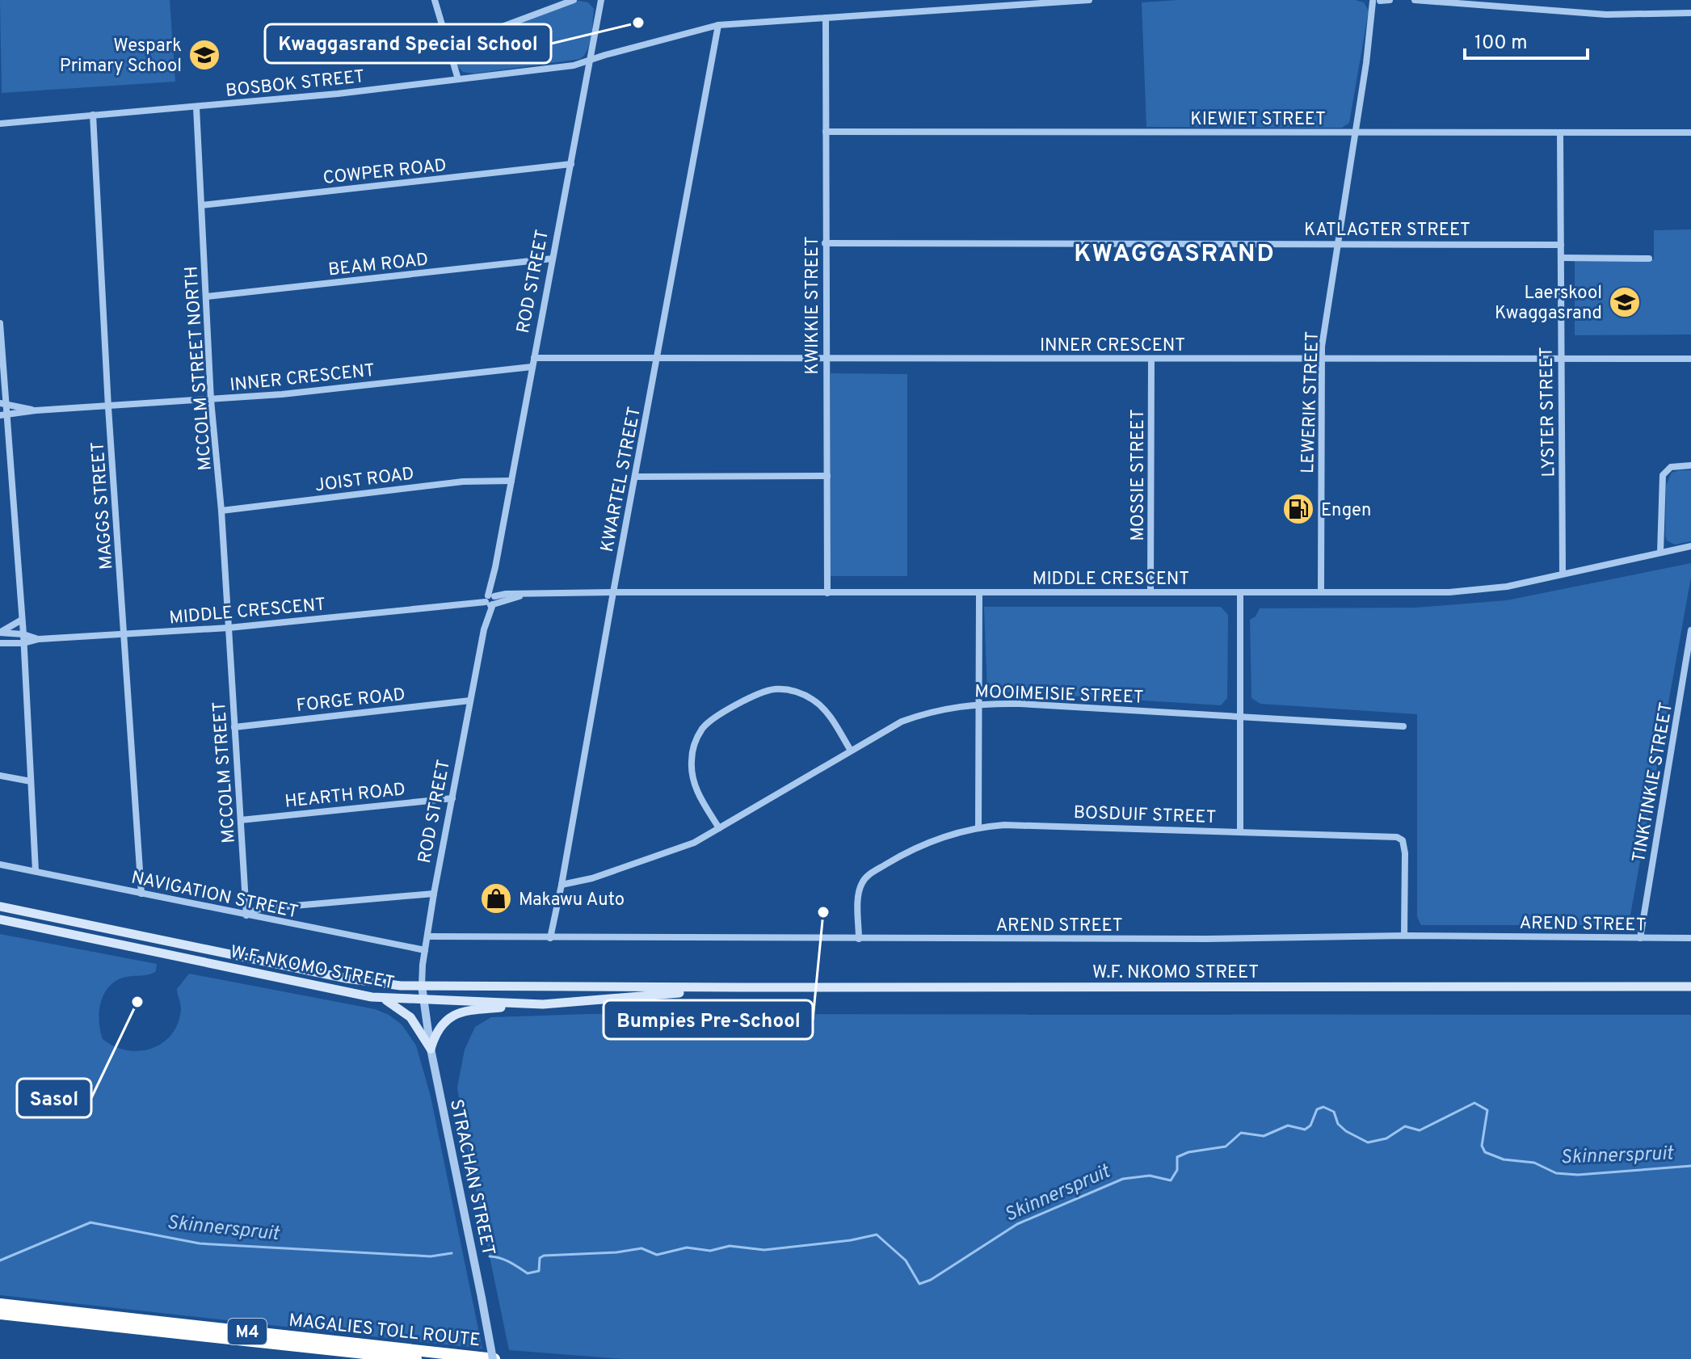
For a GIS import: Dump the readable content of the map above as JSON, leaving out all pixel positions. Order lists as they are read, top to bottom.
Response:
{
  "streets": {
    "highway": ["MAGALIES TOLL ROUTE", "M4"],
    "main road": ["W.F. NKOMO STREET"],
    "street": [
      "BOSBOK STREET",
      "KIEWIET STREET",
      "COWPER ROAD",
      "KATLAGTER STREET",
      "BEAM ROAD",
      "ROD STREET",
      "KWIKKIE STREET",
      "INNER CRESCENT",
      "MCCOLM STREET NORTH",
      "LEWERIK STREET",
      "LYSTER STREET",
      "MOSSIE STREET",
      "JOIST ROAD",
      "KWARTEL STREET",
      "MAGGS STREET",
      "MIDDLE CRESCENT",
      "MOOIMEISIE STREET",
      "FORGE ROAD",
      "MCCOLM STREET",
      "TINKTINKIE STREET",
      "HEARTH ROAD",
      "BOSDUIF STREET",
      "NAVIGATION STREET",
      "AREND STREET",
      "STRACHAN STREET"
    ]
  },
  "crossings": [
    ["BOSBOK STREET", "ROD STREET"],
    ["BOSBOK STREET", "KWIKKIE STREET"],
    ["BOSBOK STREET", "MCCOLM STREET NORTH"],
    ["BOSBOK STREET", "KWARTEL STREET"],
    ["BOSBOK STREET", "MAGGS STREET"],
    ["KIEWIET STREET", "KWIKKIE STREET"],
    ["KIEWIET STREET", "LEWERIK STREET"],
    ["KIEWIET STREET", "LYSTER STREET"],
    ["COWPER ROAD", "ROD STREET"],
    ["COWPER ROAD", "MCCOLM STREET NORTH"],
    ["KATLAGTER STREET", "KWIKKIE STREET"],
    ["KATLAGTER STREET", "LEWERIK STREET"],
    ["KATLAGTER STREET", "LYSTER STREET"],
    ["BEAM ROAD", "ROD STREET"],
    ["BEAM ROAD", "MCCOLM STREET NORTH"],
    ["ROD STREET", "INNER CRESCENT"],
    ["ROD STREET", "JOIST ROAD"],
    ["ROD STREET", "MIDDLE CRESCENT"],
    ["ROD STREET", "FORGE ROAD"],
    ["ROD STREET", "HEARTH ROAD"],
    ["ROD STREET", "NAVIGATION STREET"],
    ["ROD STREET", "AREND STREET"],
    ["ROD STREET", "W.F. NKOMO STREET"],
    ["ROD STREET", "STRACHAN STREET"],
    ["KWIKKIE STREET", "INNER CRESCENT"],
    ["KWIKKIE STREET", "MIDDLE CRESCENT"],
    ["INNER CRESCENT", "MCCOLM STREET NORTH"],
    ["INNER CRESCENT", "LEWERIK STREET"],
    ["INNER CRESCENT", "LYSTER STREET"],
    ["INNER CRESCENT", "MOSSIE STREET"],
    ["INNER CRESCENT", "KWARTEL STREET"],
    ["INNER CRESCENT", "MAGGS STREET"],
    ["MCCOLM STREET NORTH", "JOIST ROAD"],
    ["MCCOLM STREET NORTH", "MIDDLE CRESCENT"],
    ["MCCOLM STREET NORTH", "MCCOLM STREET"],
    ["LEWERIK STREET", "MIDDLE CRESCENT"],
    ["LYSTER STREET", "MIDDLE CRESCENT"],
    ["MOSSIE STREET", "MIDDLE CRESCENT"],
    ["KWARTEL STREET", "MIDDLE CRESCENT"],
    ["KWARTEL STREET", "MOOIMEISIE STREET"],
    ["KWARTEL STREET", "AREND STREET"],
    ["MAGGS STREET", "MIDDLE CRESCENT"],
    ["MAGGS STREET", "NAVIGATION STREET"],
    ["MIDDLE CRESCENT", "MCCOLM STREET"],
    ["FORGE ROAD", "MCCOLM STREET"],
    ["MCCOLM STREET", "HEARTH ROAD"],
    ["MCCOLM STREET", "NAVIGATION STREET"],
    ["TINKTINKIE STREET", "AREND STREET"],
    ["BOSDUIF STREET", "AREND STREET"],
    ["W.F. NKOMO STREET", "STRACHAN STREET"],
    ["STRACHAN STREET", "MAGALIES TOLL ROUTE"]
  ],
  "districts": ["KWAGGASRAND"],
  "water": ["Skinnerspruit"],
  "places": {
    "other": ["Kwaggasrand Special School", "Bumpies Pre-School", "Sasol"],
    "school or university": ["Wespark Primary School", "Laerskool Kwaggasrand"],
    "fuel station": ["Engen"],
    "shop": ["Makawu Auto"]
  },
  "scale_bar": "100 m"
}
